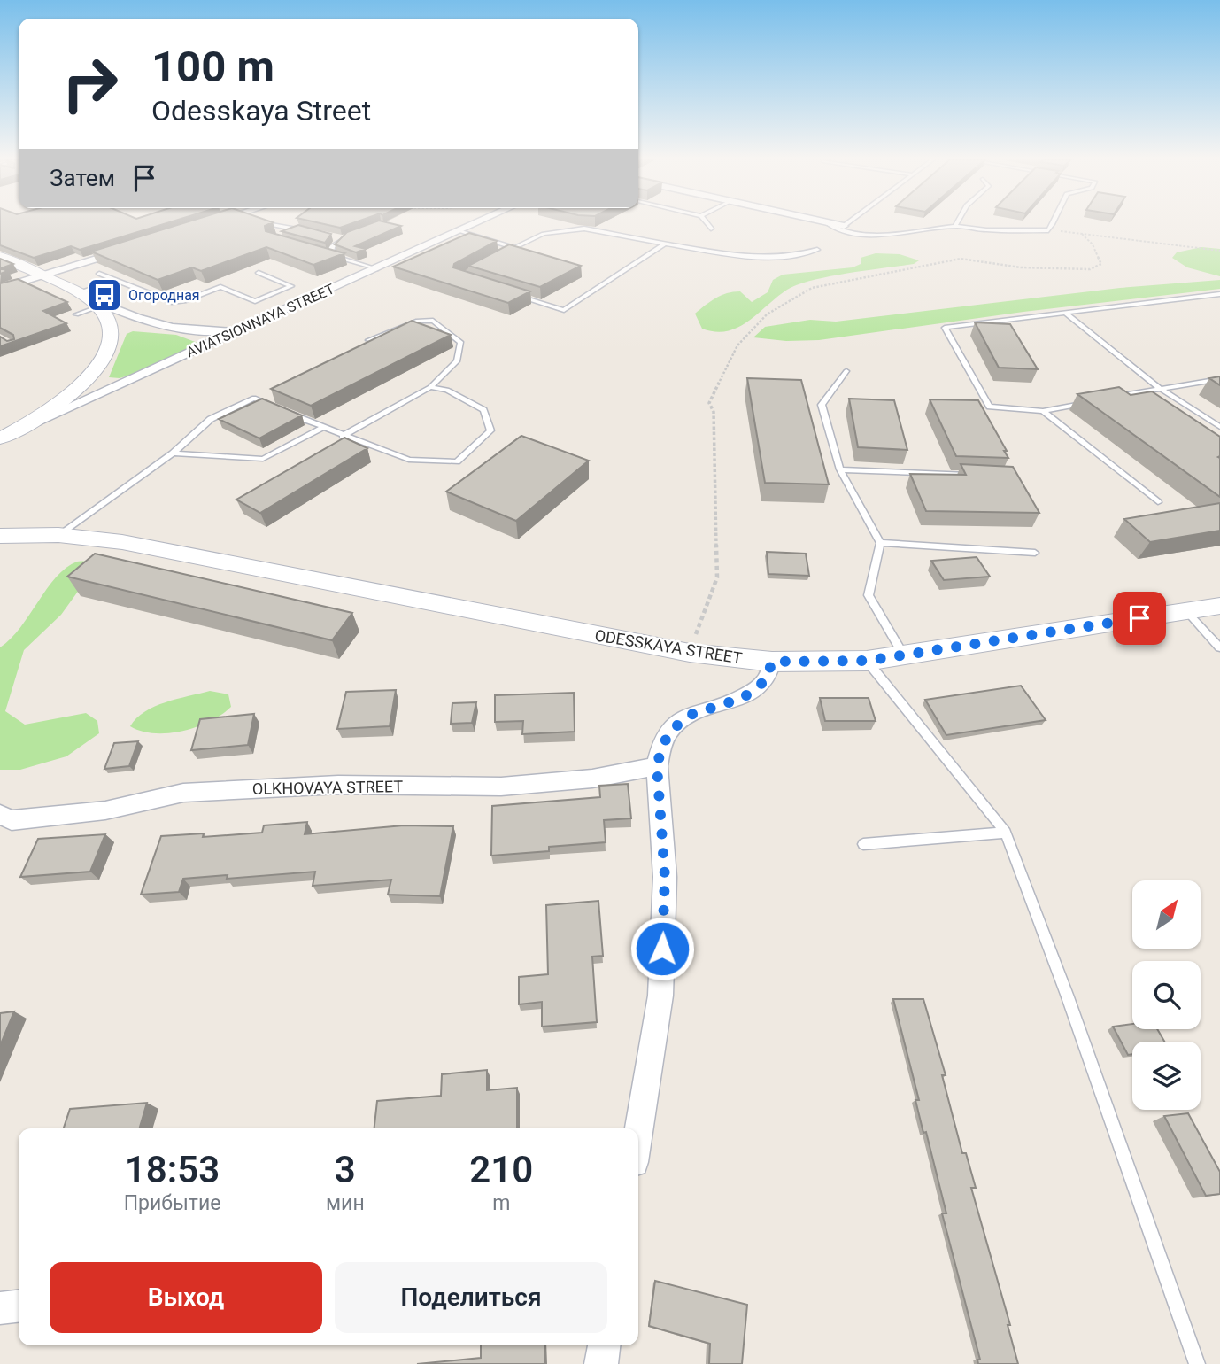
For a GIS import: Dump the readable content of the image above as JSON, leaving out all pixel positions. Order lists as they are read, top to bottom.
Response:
{
  "streets": {
    "main road": ["AVIATSIONNAYA STREET", "ODESSKAYA STREET"],
    "street": ["OLKHOVAYA STREET"]
  },
  "places": {
    "bus stop": ["Огородная"]
  },
  "north": "top right",
  "page": {
    "turn": ["100 m", "Odesskaya Street"],
    "then": "Затем",
    "eta": [
      "18:53",
      "Прибытие",
      "3",
      "мин",
      "210",
      "m"
    ],
    "buttons": ["Выход", "Поделиться"]
  }
}
